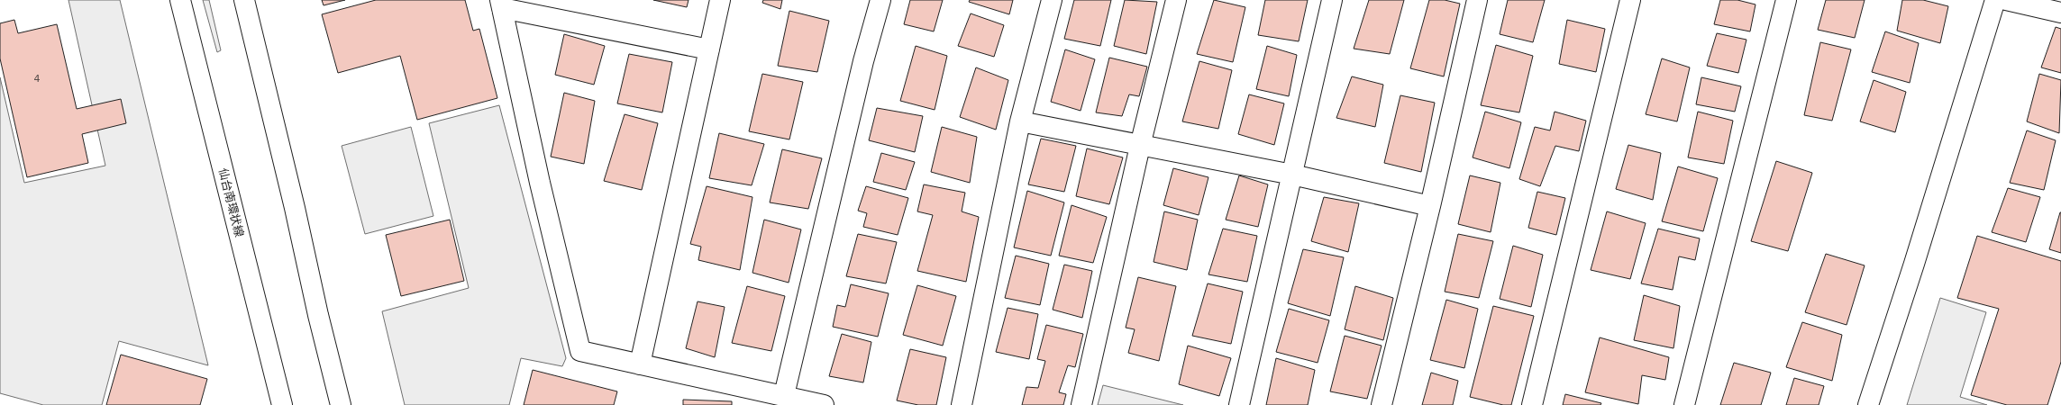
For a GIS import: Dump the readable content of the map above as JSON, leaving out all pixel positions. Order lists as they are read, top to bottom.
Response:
{
  "streets": {
    "street": ["仙台南環状線"]
  },
  "house_numbers": ["4"]
}
